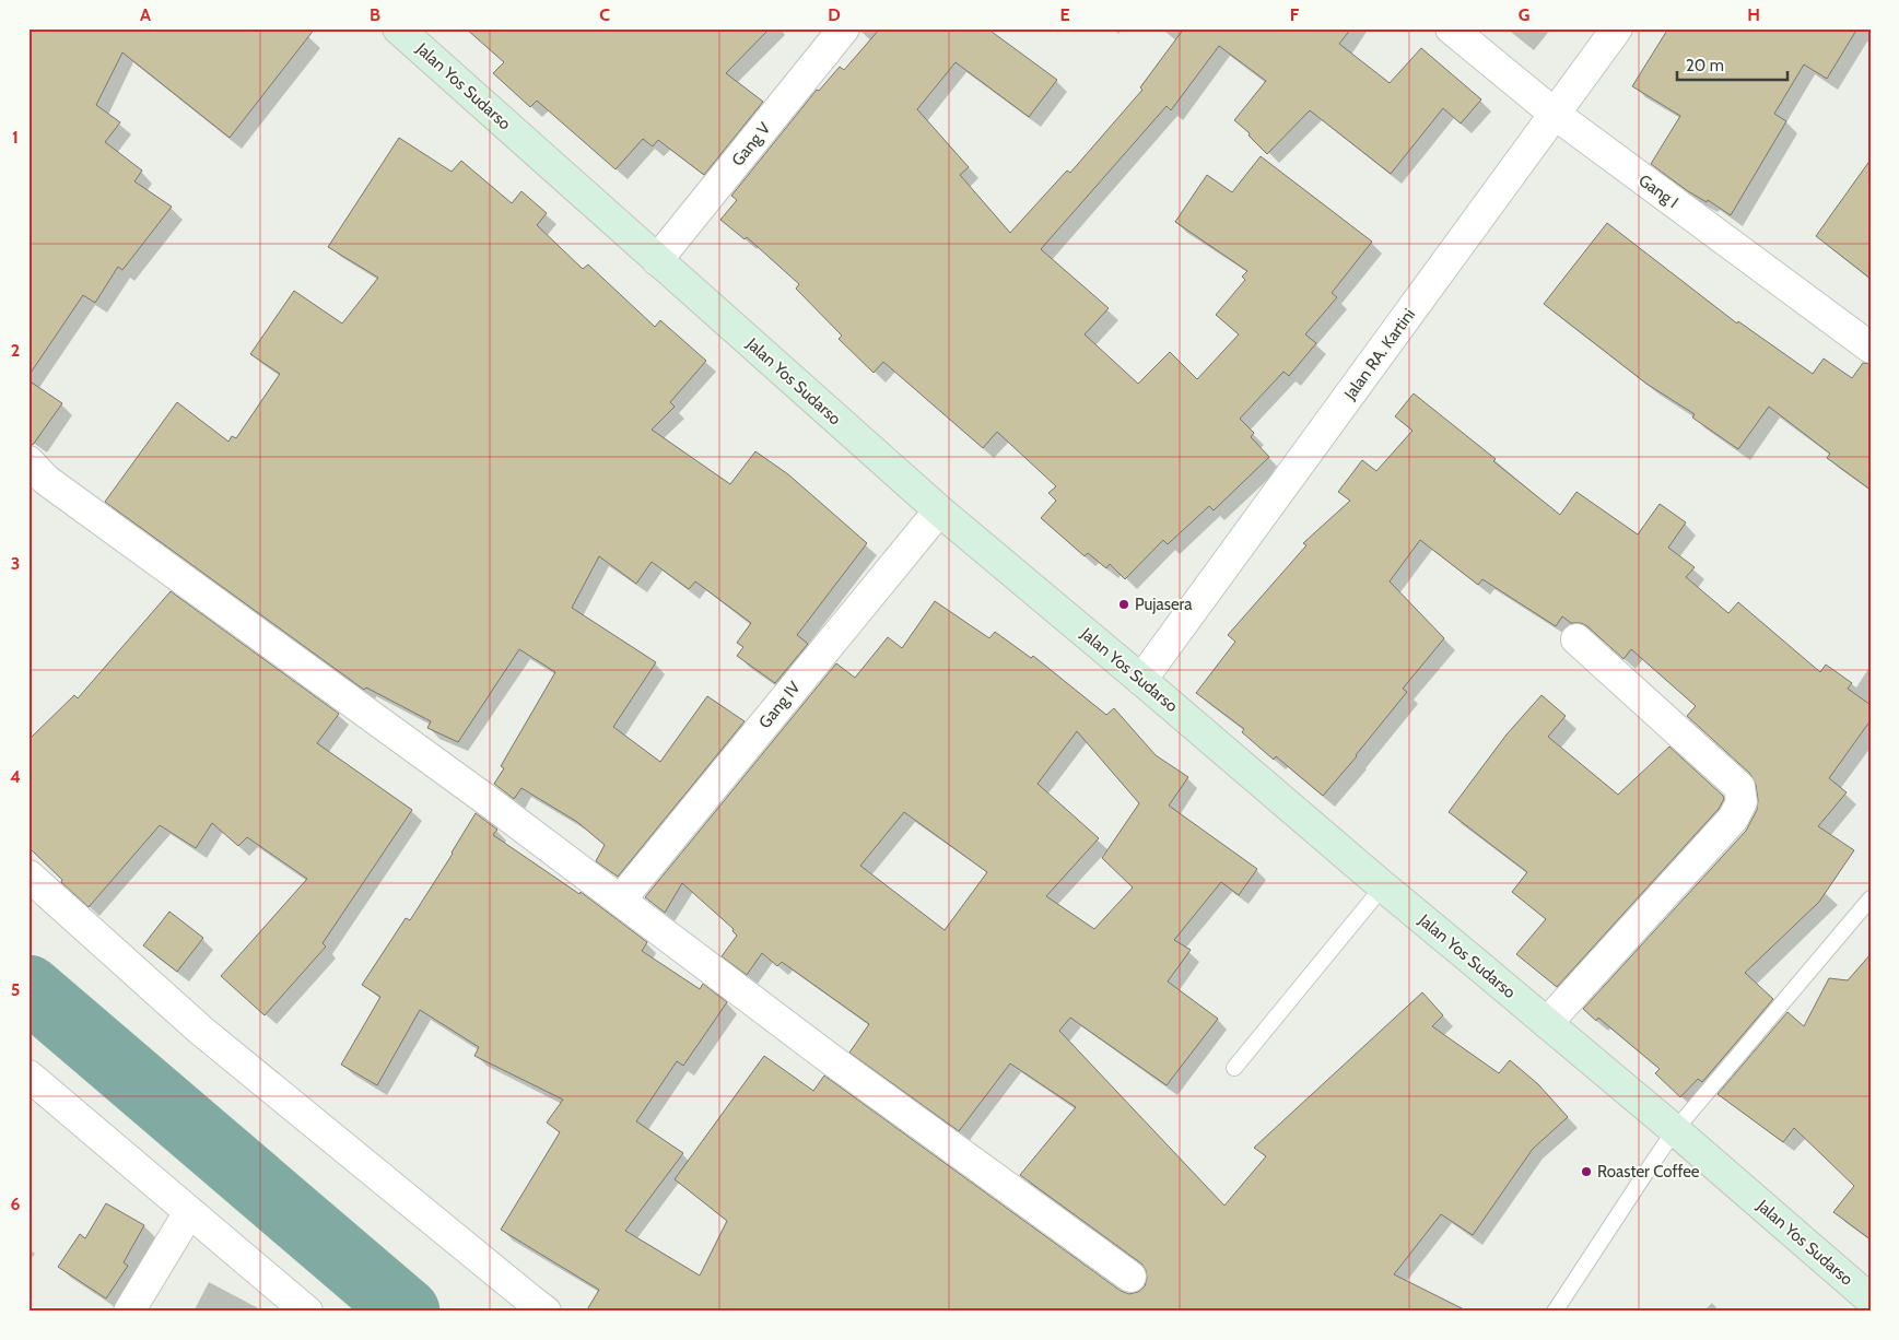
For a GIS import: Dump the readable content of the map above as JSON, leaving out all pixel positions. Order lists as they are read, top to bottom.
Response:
{
  "streets": {
    "main road": ["Jalan Yos Sudarso"],
    "street": [
      "Gang V",
      "Gang I",
      "Jalan RA. Kartini",
      "Gang IV"
    ]
  },
  "crossings": [
    ["Jalan Yos Sudarso", "Gang V"],
    ["Jalan Yos Sudarso", "Jalan RA. Kartini"],
    ["Jalan Yos Sudarso", "Gang IV"],
    ["Gang I", "Jalan RA. Kartini"]
  ],
  "places": ["Pujasera", "Roaster Coffee"],
  "scale_bar": "20 m",
  "grid": {
    "columns": [
      "A",
      "B",
      "C",
      "D",
      "E",
      "F",
      "G",
      "H"
    ],
    "rows": [
      "1",
      "2",
      "3",
      "4",
      "5",
      "6"
    ]
  }
}
